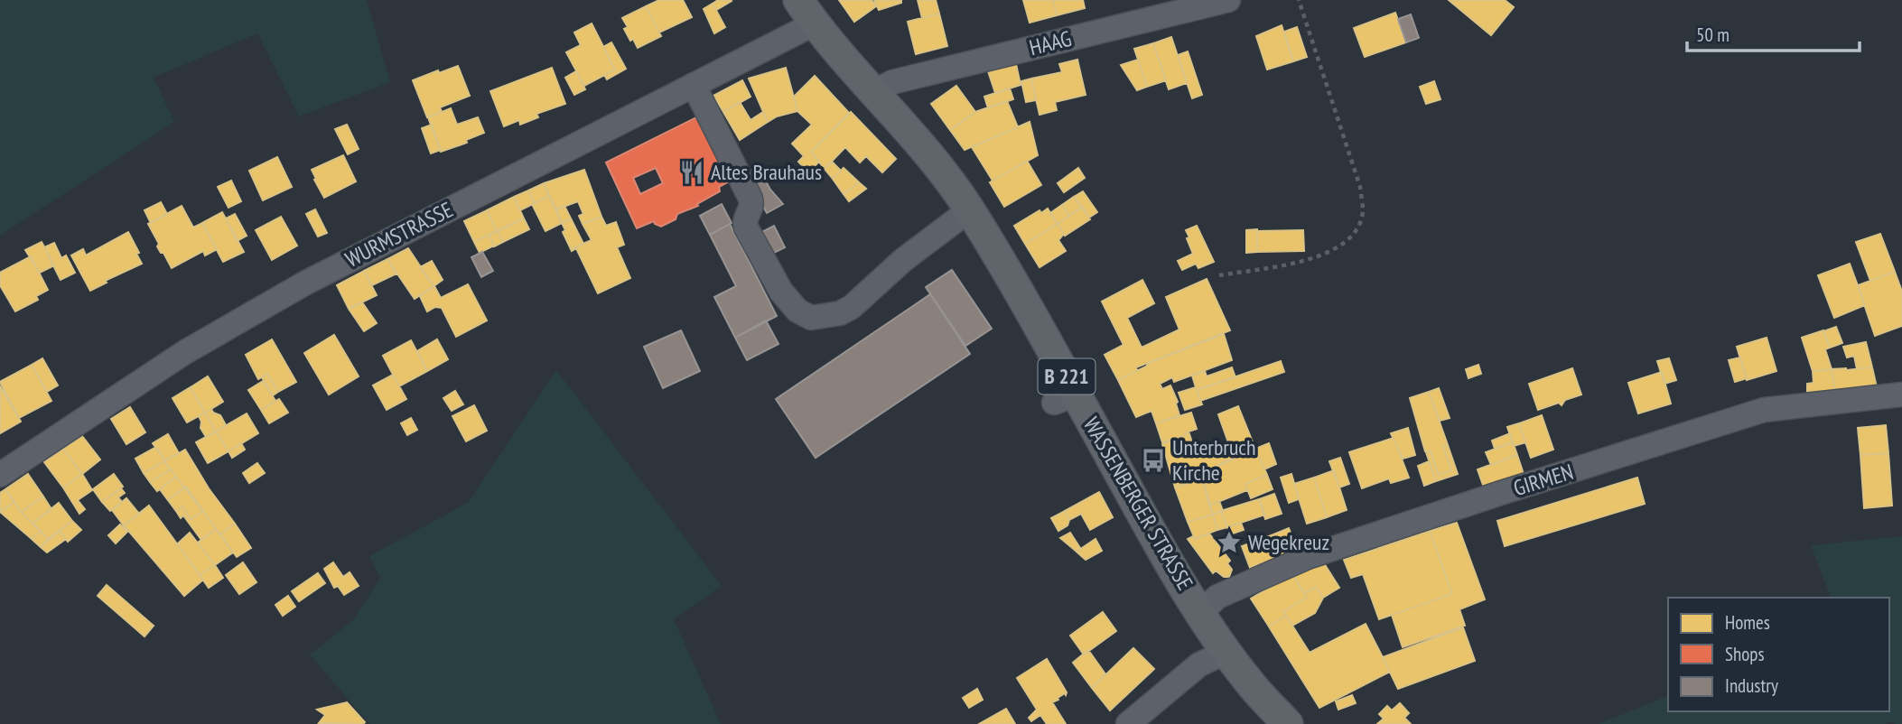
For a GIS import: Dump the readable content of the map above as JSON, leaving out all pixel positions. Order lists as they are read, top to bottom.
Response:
{
  "streets": {
    "main road": ["B 221", "WASSENBERGER STRASSE"],
    "street": ["HAAG", "WURMSTRASSE", "GIRMEN"]
  },
  "crossings": [
    ["HAAG", "WASSENBERGER STRASSE"],
    ["WURMSTRASSE", "WASSENBERGER STRASSE"],
    ["GIRMEN", "WASSENBERGER STRASSE"]
  ],
  "places": {
    "restaurant": ["Altes Brauhaus"],
    "bus stop": ["Unterbruch Kirche"],
    "place": ["Wegekreuz"]
  },
  "legend": ["Homes", "Shops", "Industry"],
  "scale_bar": "50 m"
}
